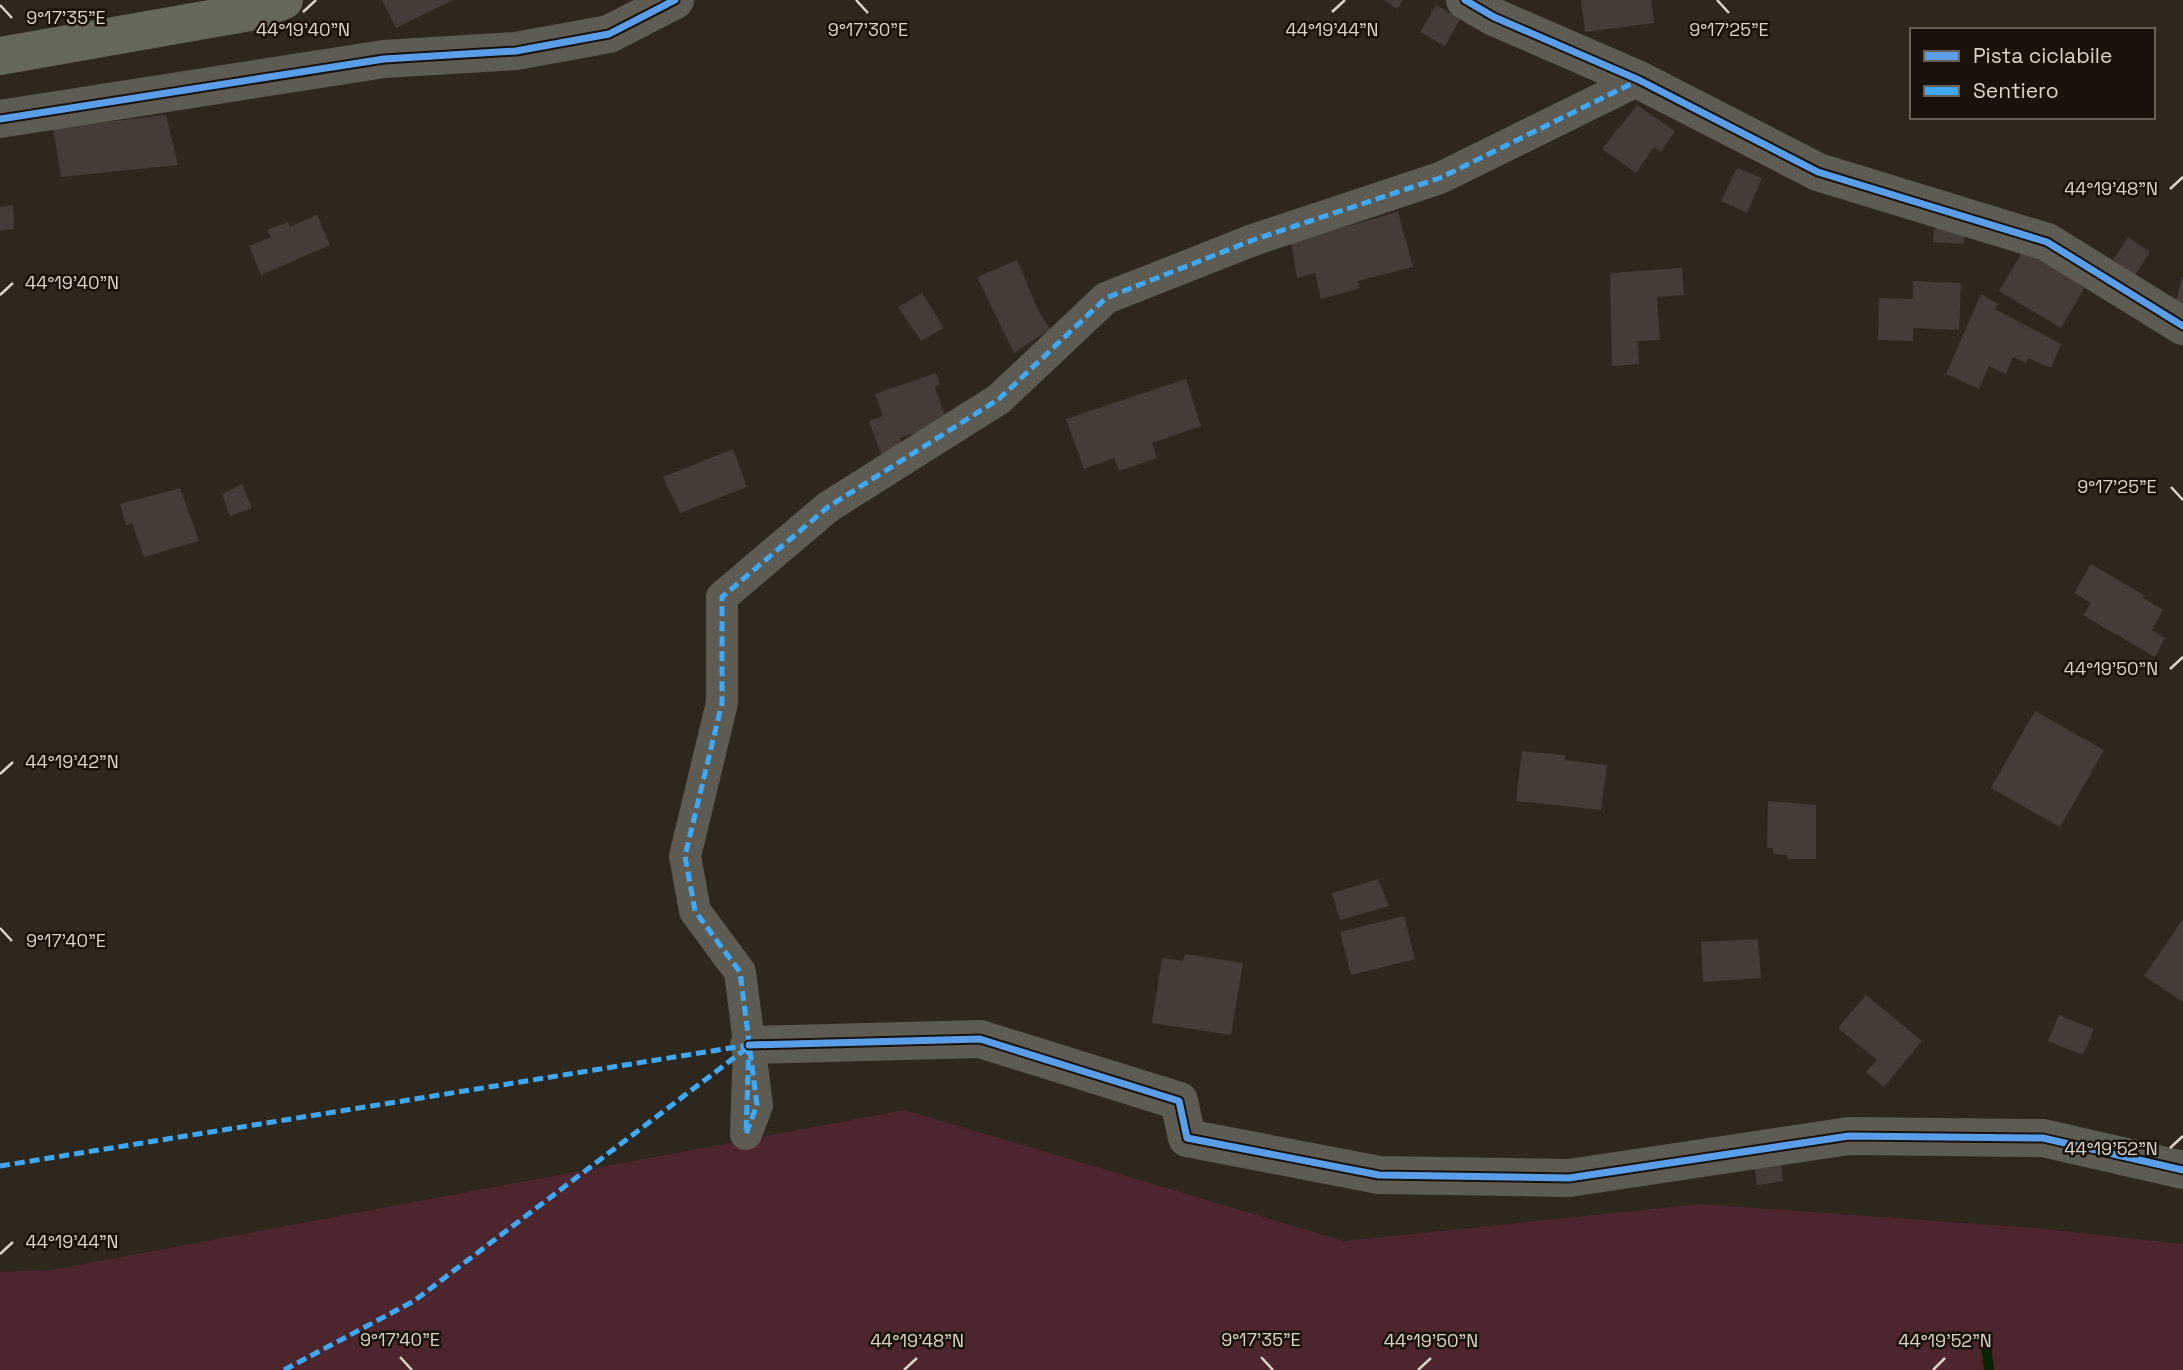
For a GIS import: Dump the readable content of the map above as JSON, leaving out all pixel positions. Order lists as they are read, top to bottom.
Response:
{
  "legend": ["Pista ciclabile", "Sentiero"],
  "coordinates": [
    "9°17'35\"E",
    "44°19'40\"N",
    "44°19'44\"N",
    "9°17'30\"E",
    "9°17'25\"E",
    "44°19'48\"N",
    "44°19'50\"N",
    "44°19'42\"N",
    "9°17'40\"E",
    "44°19'52\"N"
  ]
}
